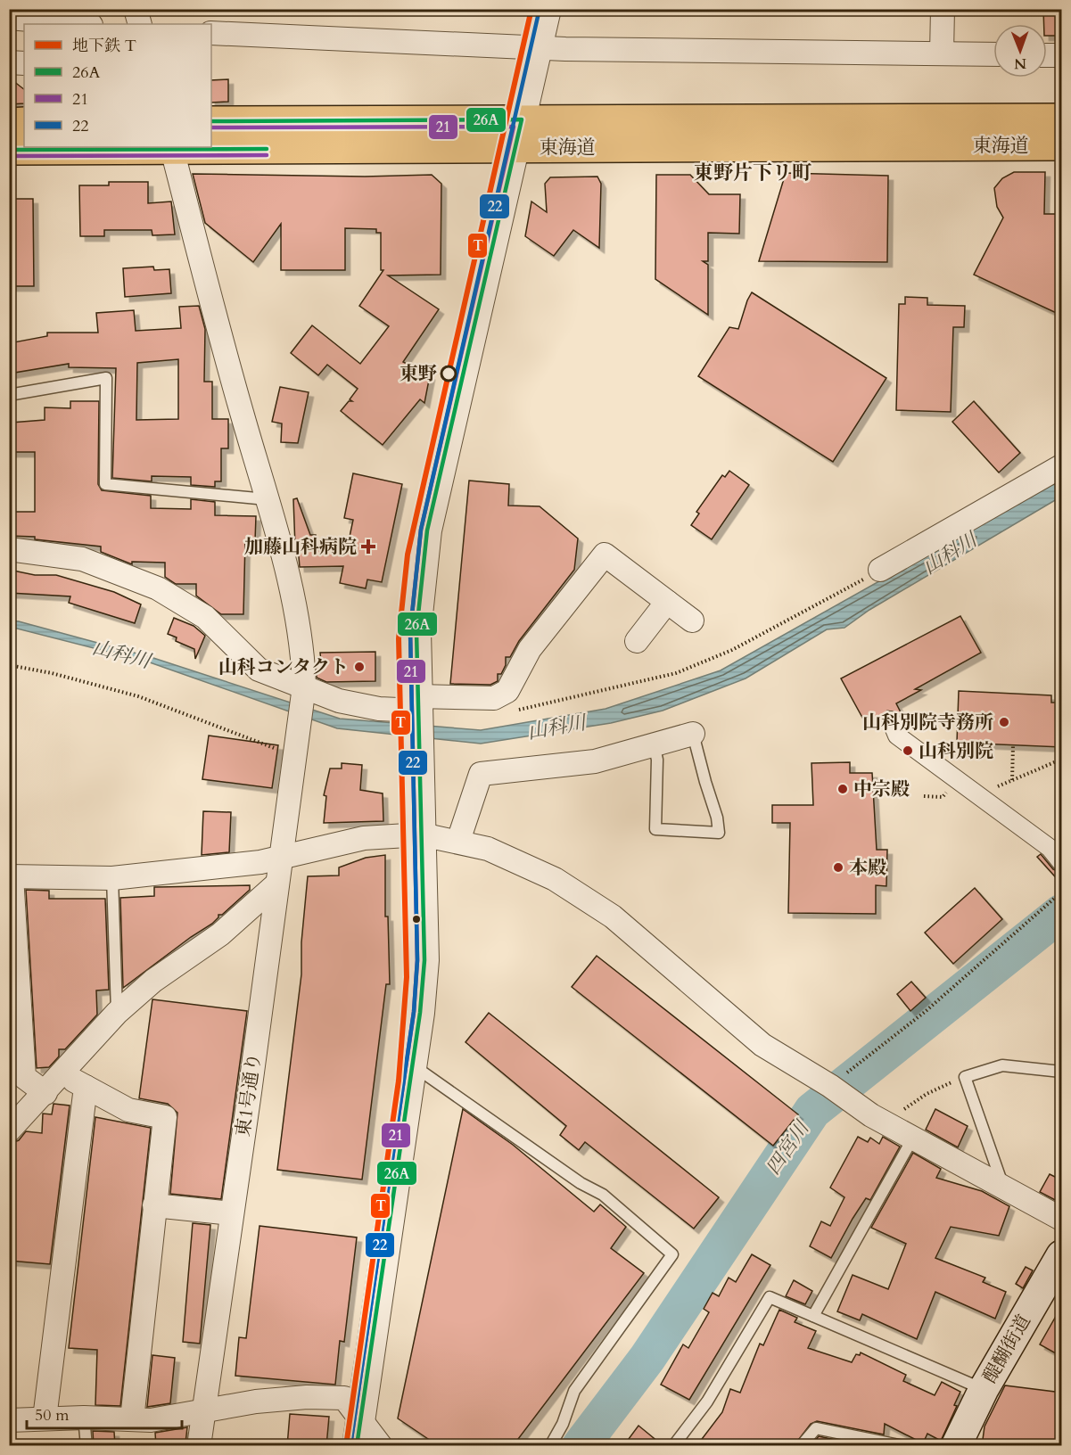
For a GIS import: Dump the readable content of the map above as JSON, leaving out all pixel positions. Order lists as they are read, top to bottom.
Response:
{
  "streets": {
    "highway": ["東海道"],
    "main road": ["醍醐街道"],
    "street": ["東1号通り"]
  },
  "crossings": [
    ["東海道", "東1号通り"]
  ],
  "districts": ["東野片下リ町"],
  "water": ["山科川", "四宮川"],
  "places": {
    "other": [
      "東野",
      "山科コンタクト",
      "山科別院寺務所",
      "山科別院",
      "中宗殿",
      "本殿"
    ],
    "health": ["加藤山科病院"]
  },
  "lines": [
    "metro line T",
    "transit line 22",
    "transit line 26A",
    "transit line 21"
  ],
  "legend": [
    "地下鉄 T",
    "26A",
    "21",
    "22"
  ],
  "scale_bar": "50 m",
  "north": "bottom"
}
